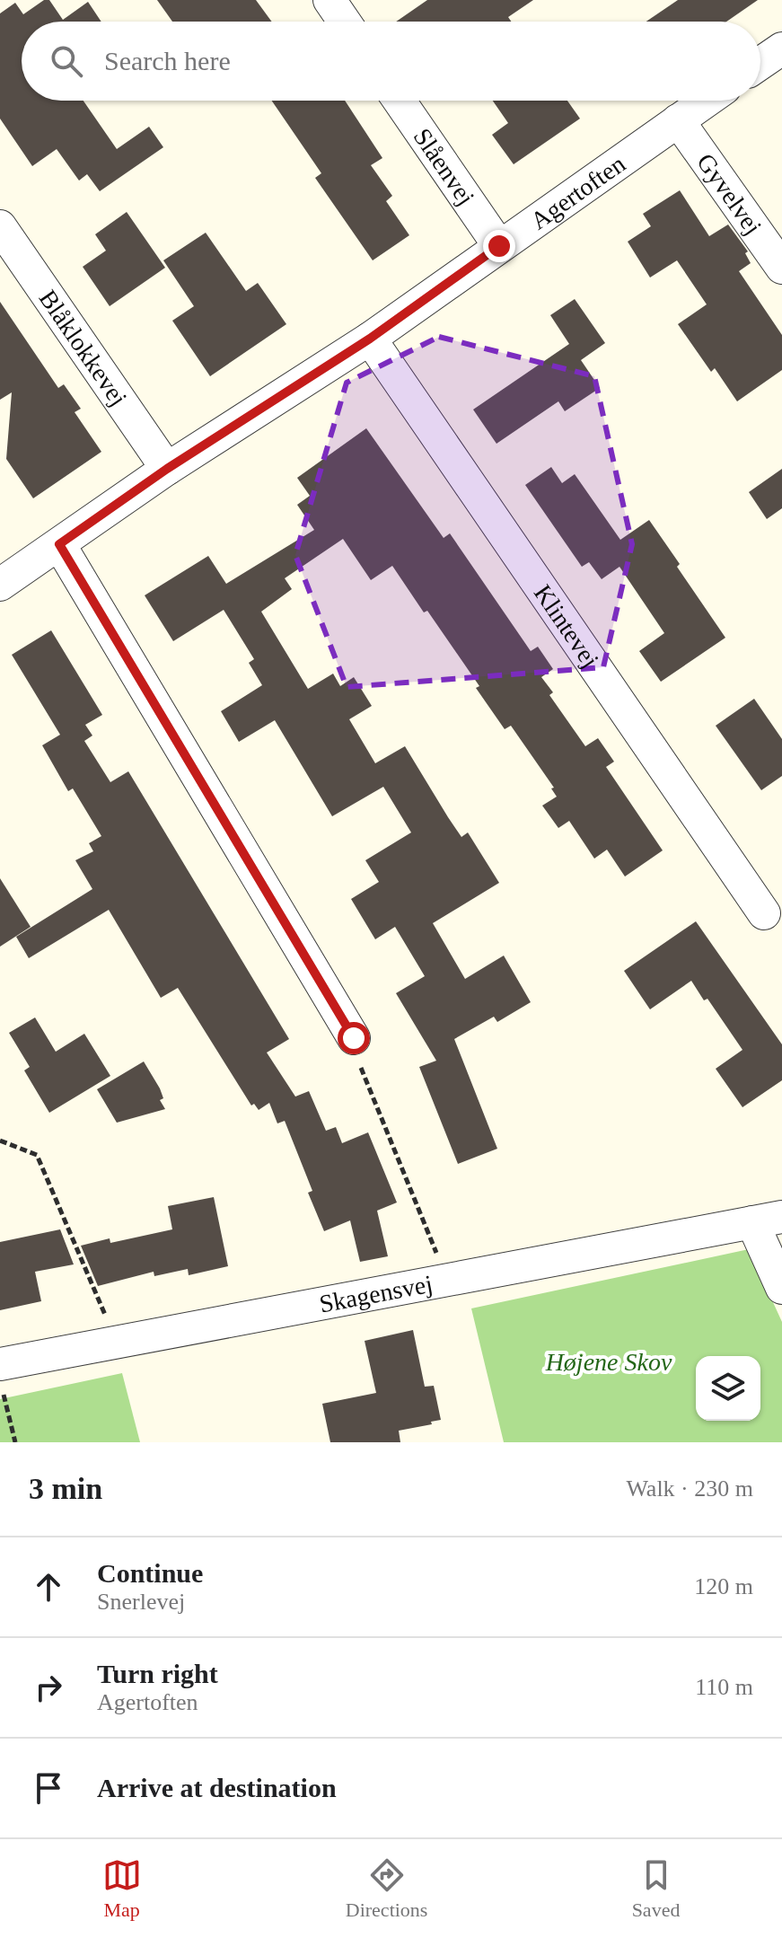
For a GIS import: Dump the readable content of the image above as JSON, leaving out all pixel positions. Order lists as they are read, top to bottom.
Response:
{
  "streets": {
    "street": [
      "Slåenvej",
      "Agertoften",
      "Gyvelvej",
      "Blåklokkevej",
      "Klintevej",
      "Skagensvej"
    ]
  },
  "crossings": [
    ["Slåenvej", "Agertoften"],
    ["Agertoften", "Gyvelvej"],
    ["Agertoften", "Blåklokkevej"],
    ["Agertoften", "Klintevej"]
  ],
  "parks": ["Højene Skov"],
  "page": {
    "search": "Search here",
    "heading": ["3 min", "Walk · 230 m"],
    "list": [
      ["Continue", "Snerlevej", "120 m"],
      ["Turn right", "Agertoften", "110 m"],
      "Arrive at destination"
    ],
    "nav": ["Map", "Directions", "Saved"]
  }
}
